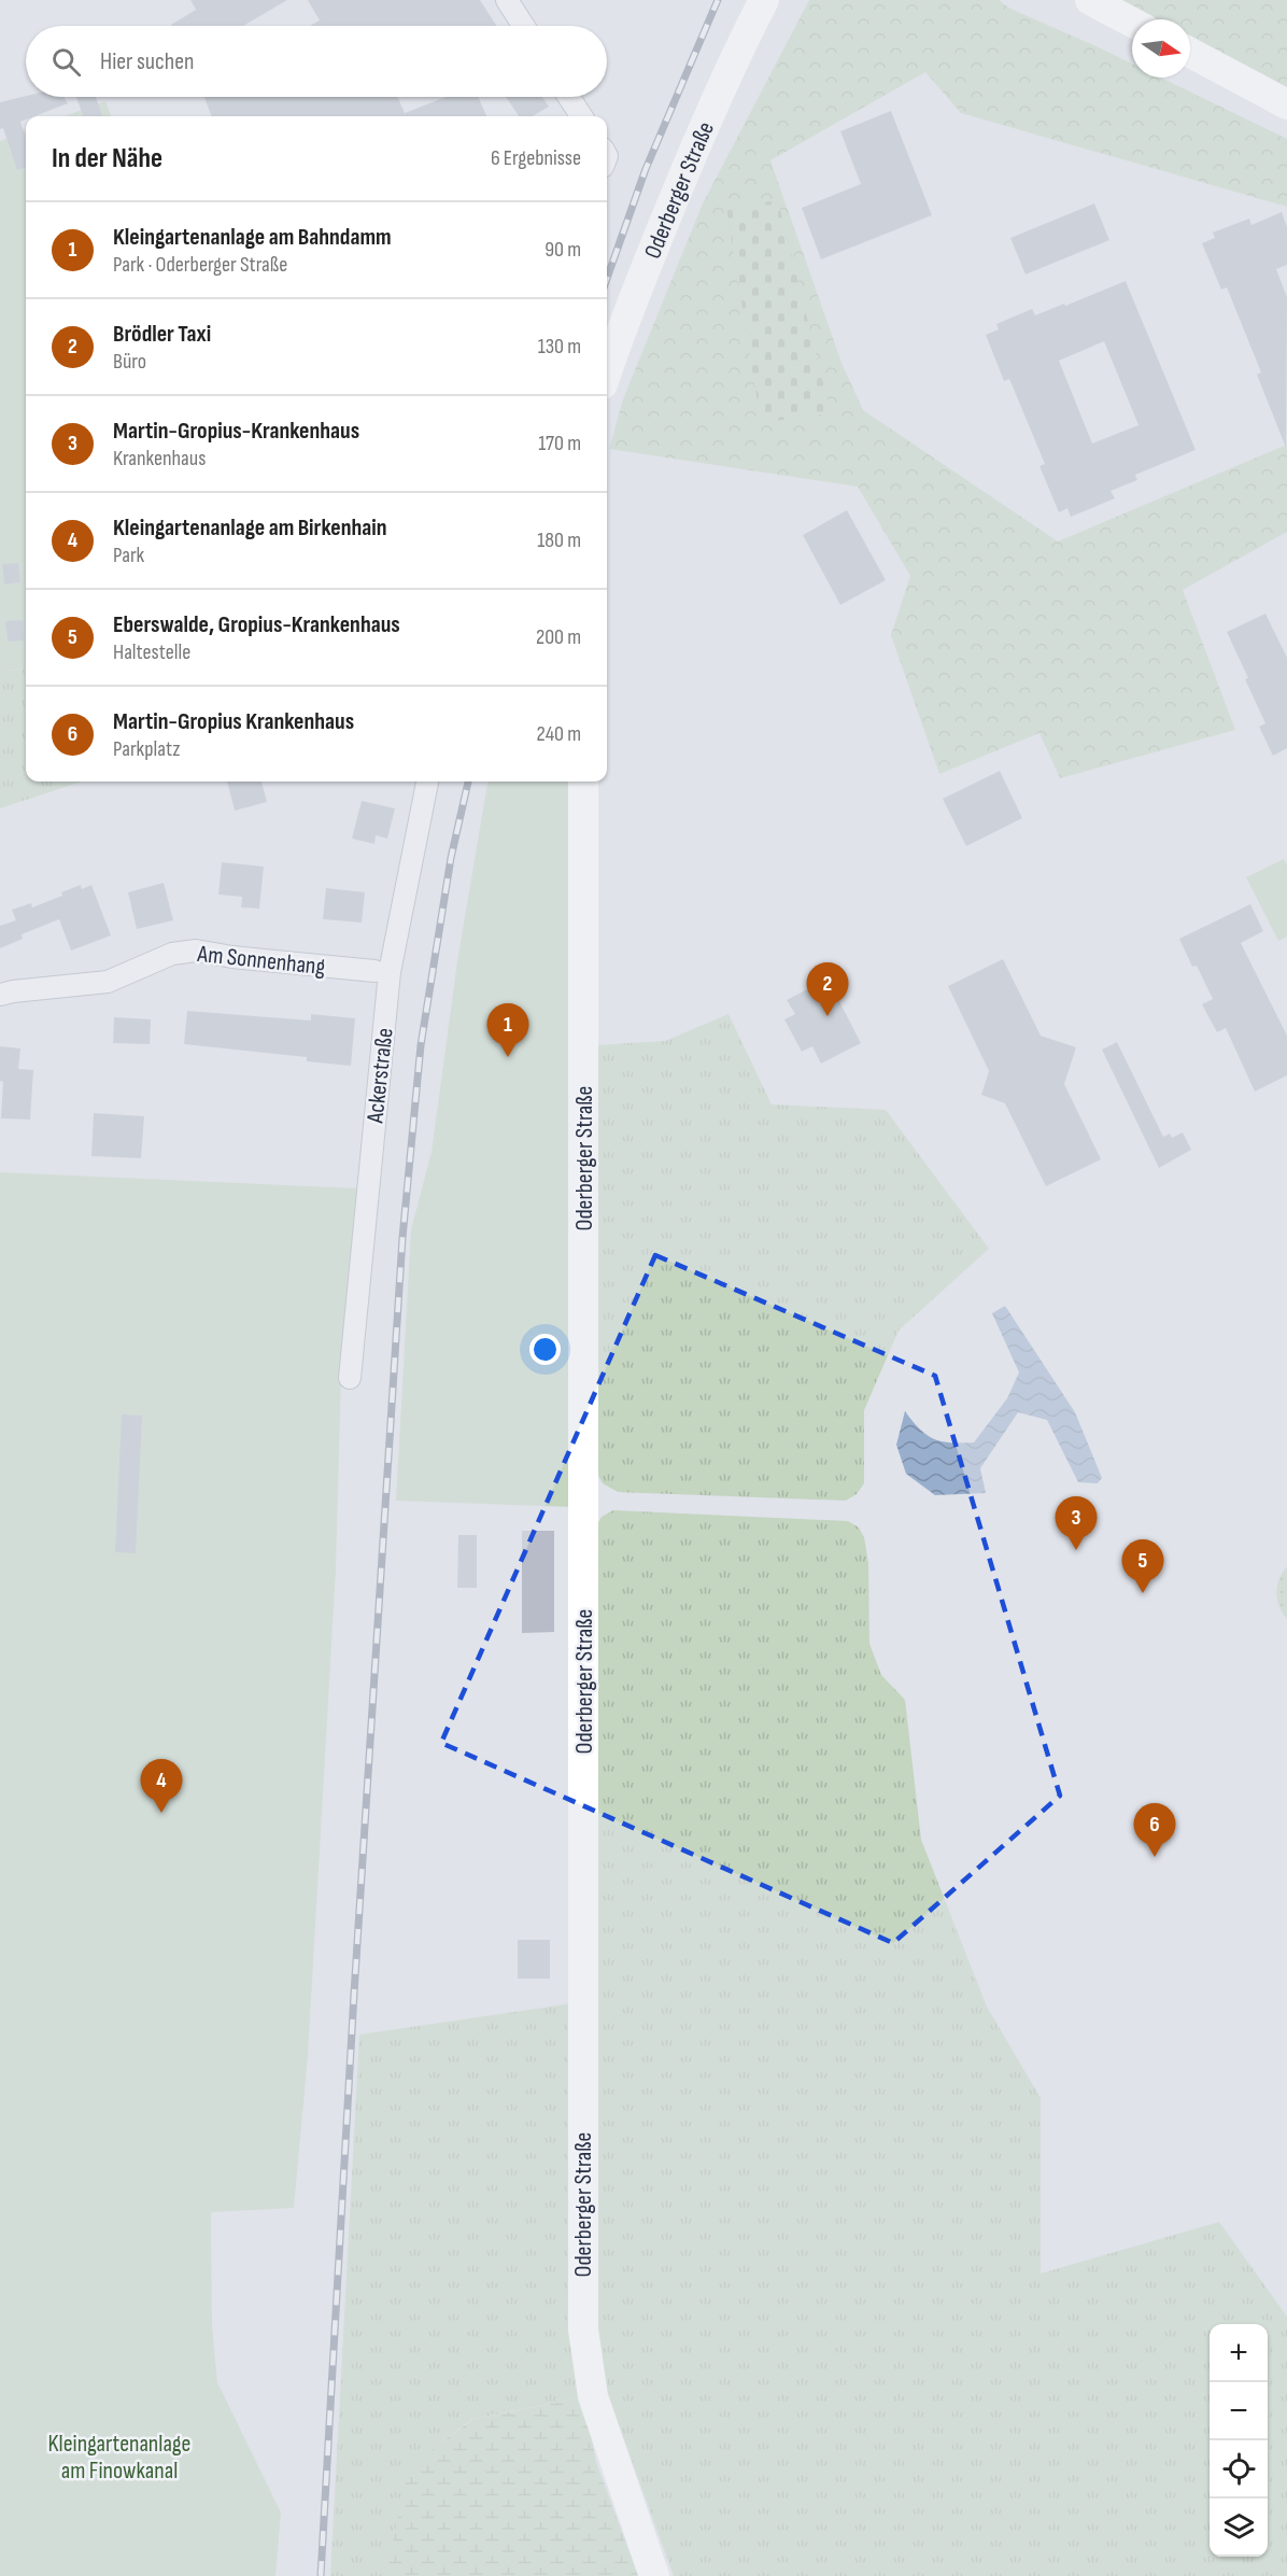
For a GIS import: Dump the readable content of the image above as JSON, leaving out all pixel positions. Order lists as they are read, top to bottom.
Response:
{
  "streets": {
    "main road": ["Oderberger Straße"],
    "street": ["Am Sonnenhang", "Ackerstraße"]
  },
  "parks": ["Kleingartenanlage am Finowkanal"],
  "north": "right",
  "page": {
    "search": "Hier suchen",
    "heading": ["In der Nähe", "6 Ergebnisse"],
    "list": [
      {
        "mark": "1",
        "name": "Kleingartenanlage am Bahndamm",
        "note": "Park · Oderberger Straße",
        "value": "90 m"
      },
      {
        "mark": "2",
        "name": "Brödler Taxi",
        "note": "Büro",
        "value": "130 m"
      },
      {
        "mark": "3",
        "name": "Martin-Gropius-Krankenhaus",
        "note": "Krankenhaus",
        "value": "170 m"
      },
      {
        "mark": "4",
        "name": "Kleingartenanlage am Birkenhain",
        "note": "Park",
        "value": "180 m"
      },
      {
        "mark": "5",
        "name": "Eberswalde, Gropius-Krankenhaus",
        "note": "Haltestelle",
        "value": "200 m"
      },
      {
        "mark": "6",
        "name": "Martin-Gropius Krankenhaus",
        "note": "Parkplatz",
        "value": "240 m"
      }
    ],
    "pins": [
      "2",
      "1",
      "3",
      "5",
      "4",
      "6"
    ],
    "map_buttons": ["+", "−"]
  }
}
